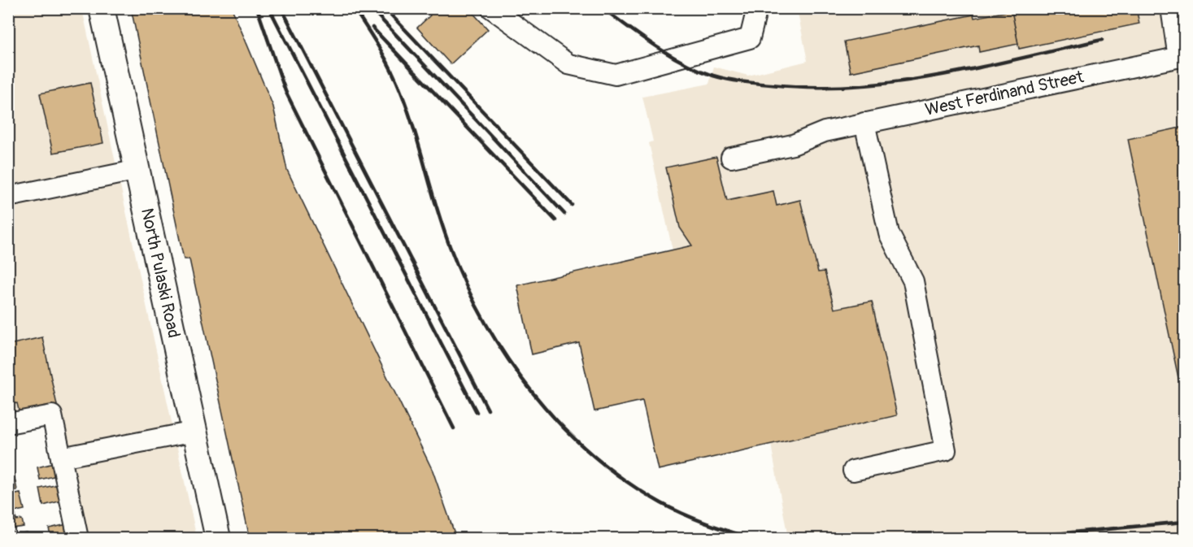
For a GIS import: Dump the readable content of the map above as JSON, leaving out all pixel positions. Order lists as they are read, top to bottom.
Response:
{
  "streets": {
    "main road": ["North Pulaski Road"],
    "street": ["West Ferdinand Street"]
  }
}
